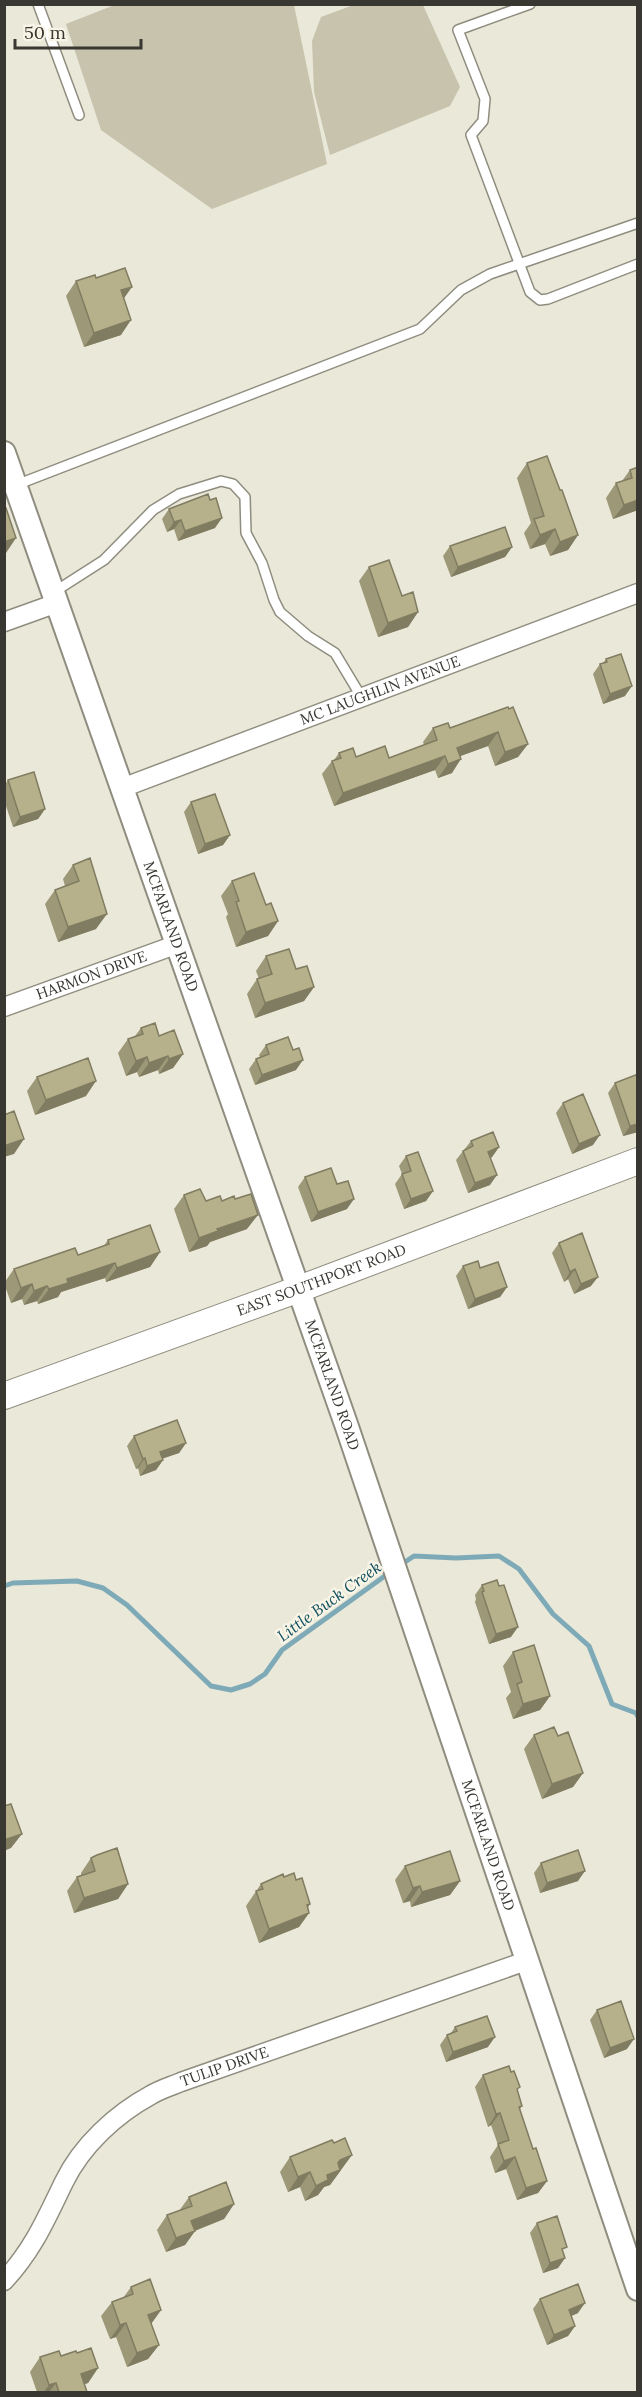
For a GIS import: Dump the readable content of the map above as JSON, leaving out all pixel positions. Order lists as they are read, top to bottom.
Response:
{
  "streets": {
    "main road": ["EAST SOUTHPORT ROAD"],
    "street": [
      "MC LAUGHLIN AVENUE",
      "MCFARLAND ROAD",
      "HARMON DRIVE",
      "TULIP DRIVE"
    ]
  },
  "crossings": [
    ["MC LAUGHLIN AVENUE", "MCFARLAND ROAD"],
    ["MCFARLAND ROAD", "HARMON DRIVE"],
    ["MCFARLAND ROAD", "EAST SOUTHPORT ROAD"],
    ["MCFARLAND ROAD", "TULIP DRIVE"]
  ],
  "water": ["Little Buck Creek"],
  "scale_bar": "50 m"
}
